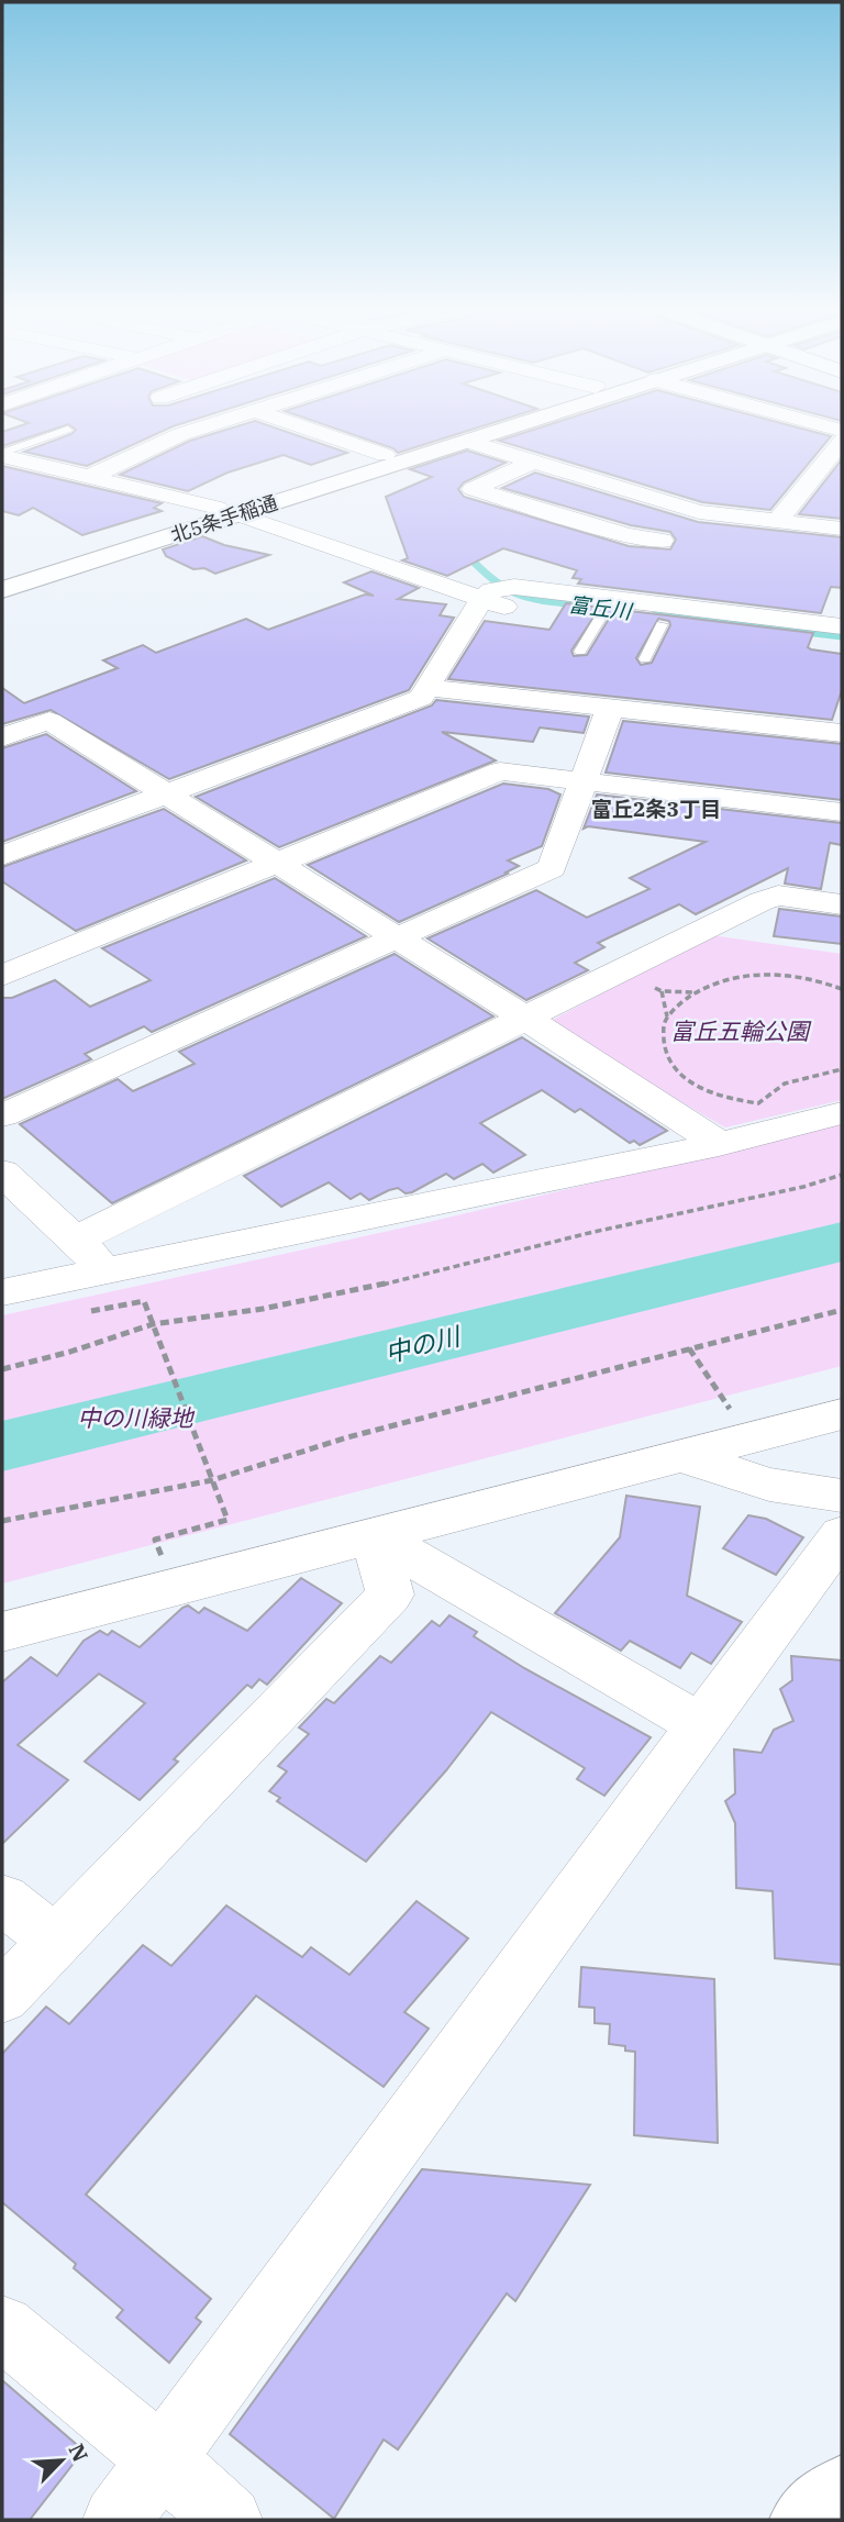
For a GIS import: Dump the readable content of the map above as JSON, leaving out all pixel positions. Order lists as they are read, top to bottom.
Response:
{
  "streets": {
    "main road": ["北5条手稲通"]
  },
  "districts": ["富丘2条3丁目"],
  "water": ["富丘川", "中の川"],
  "parks": ["富丘五輪公園", "中の川緑地"],
  "north": "top right"
}
